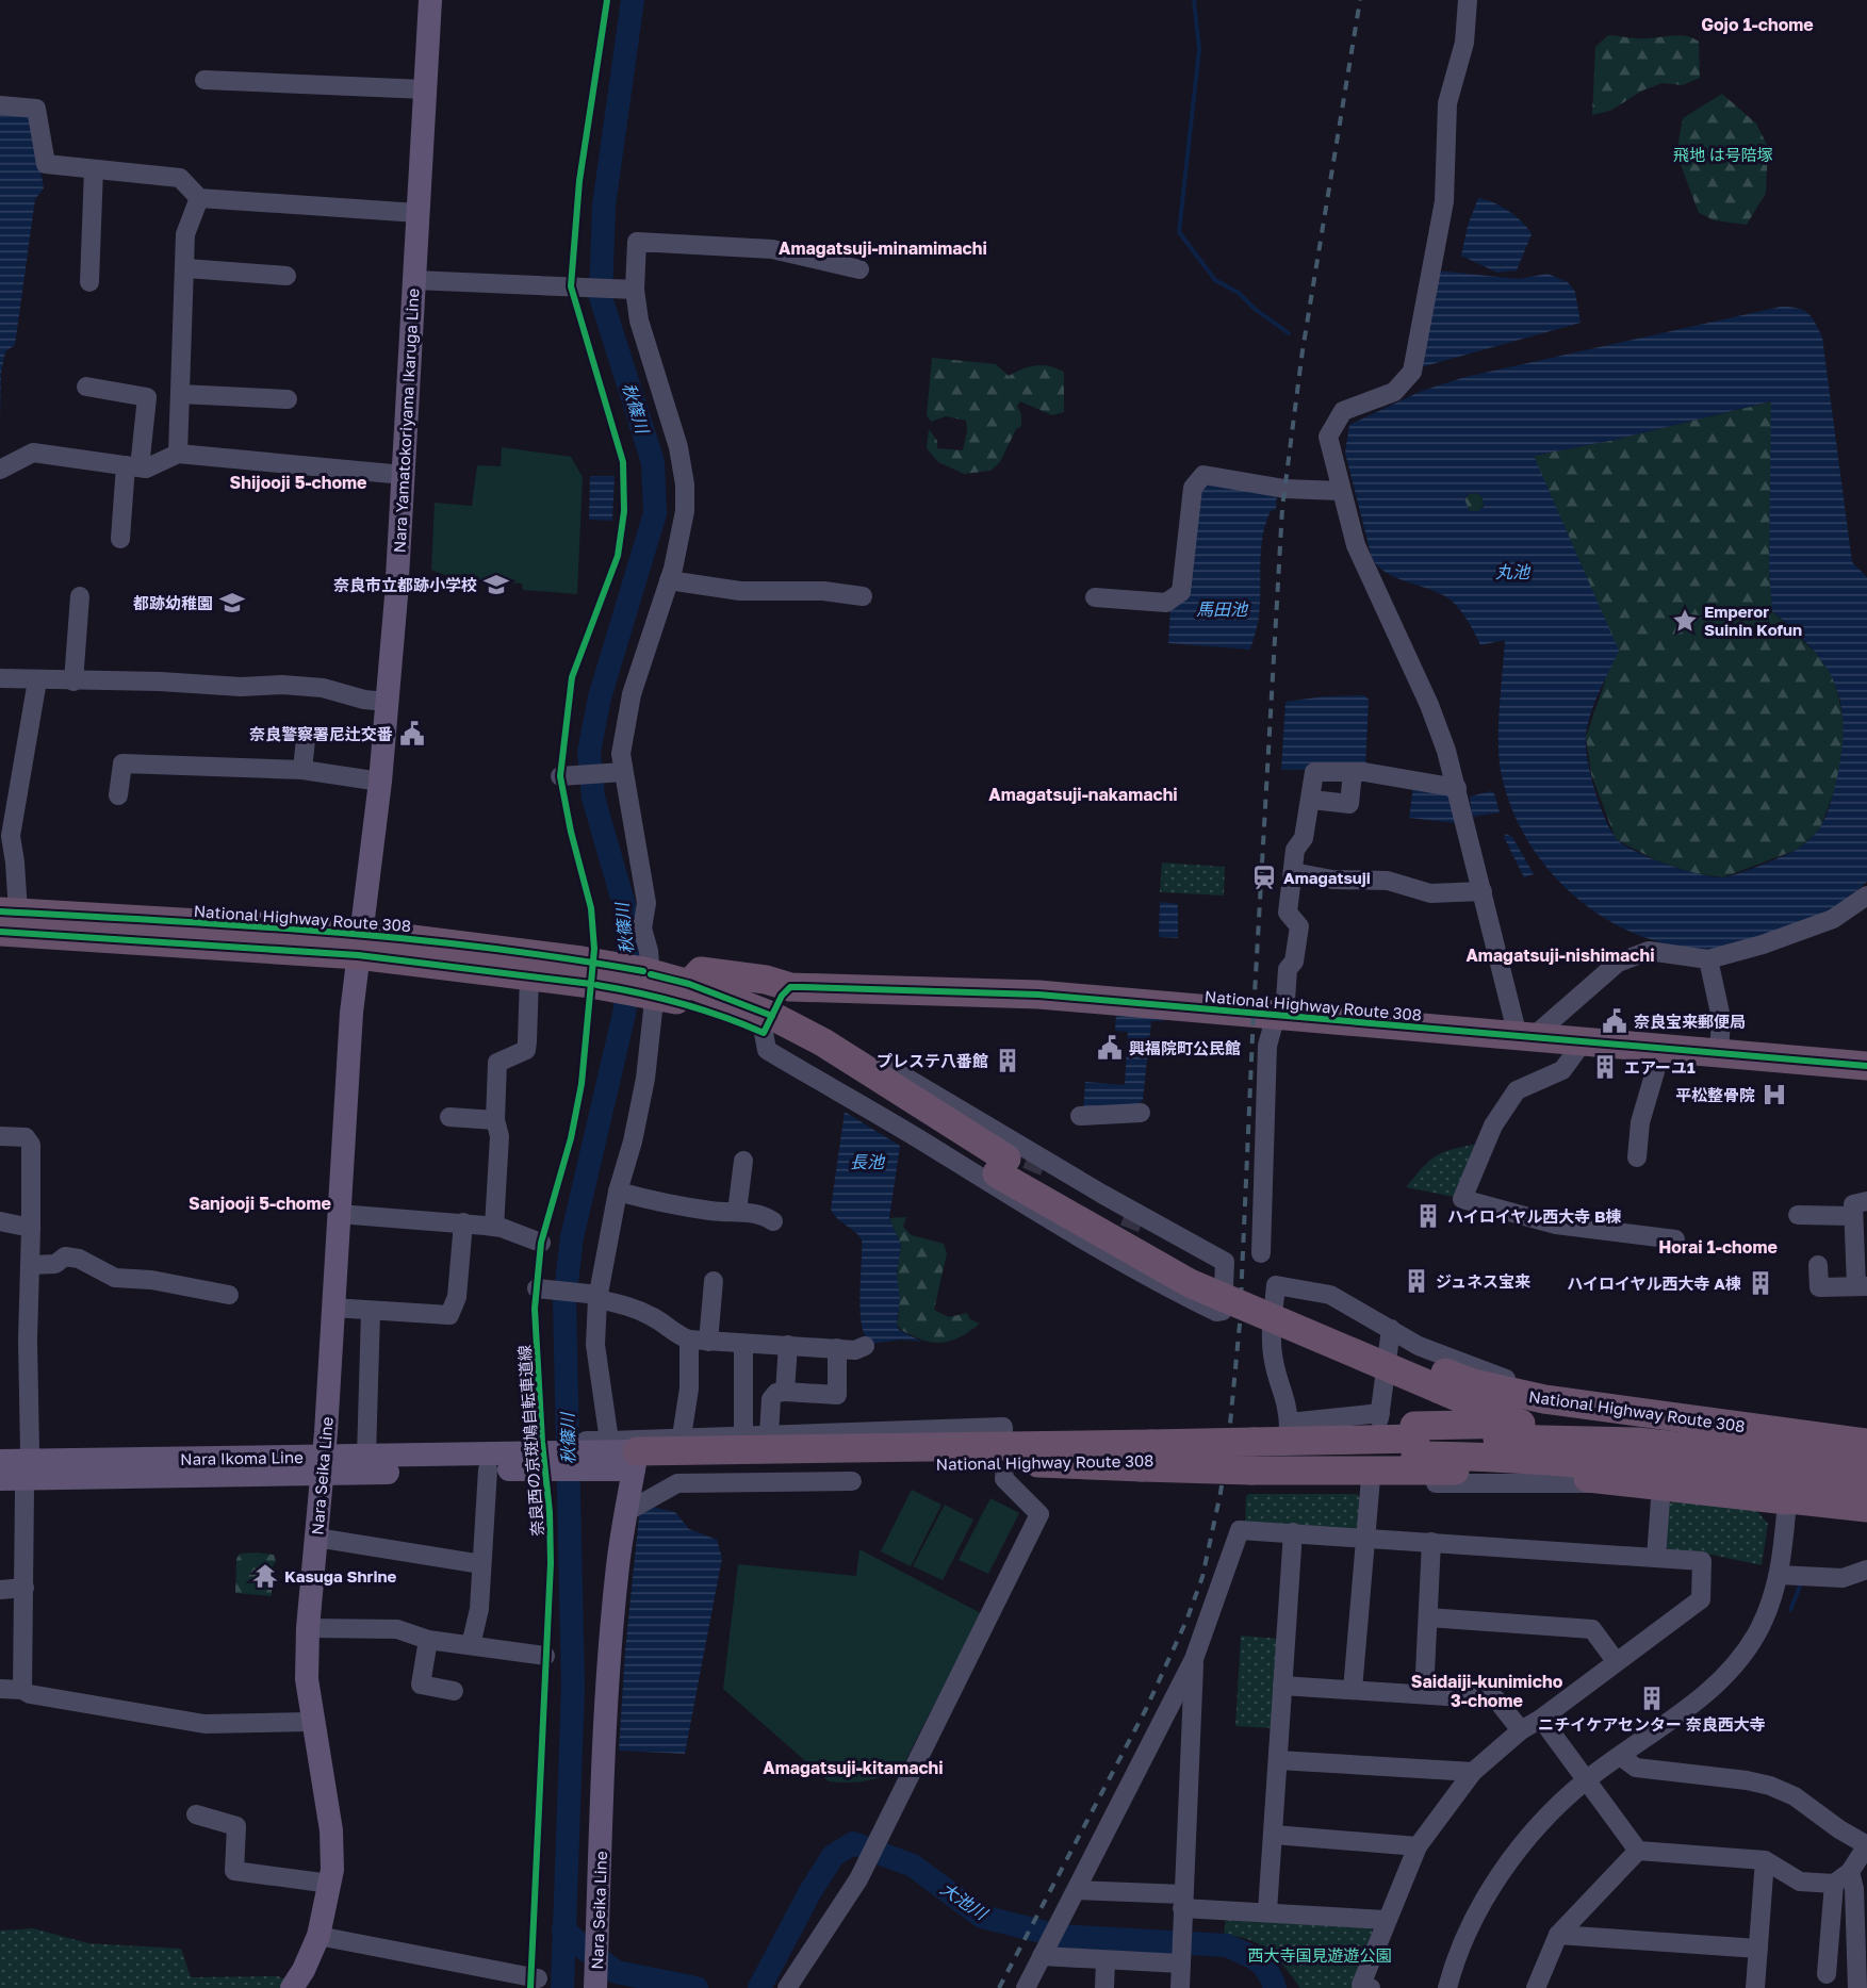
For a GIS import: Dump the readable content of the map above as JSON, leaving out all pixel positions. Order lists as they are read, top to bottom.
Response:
{
  "streets": {
    "highway": ["National Highway Route 308"],
    "main road": ["Nara Yamatokoriyama Ikaruga Line", "Nara Ikoma Line", "Nara Seika Line"],
    "cycle path": ["奈良西の京斑鳩自転車道線"]
  },
  "crossings": [
    ["Nara Yamatokoriyama Ikaruga Line", "National Highway Route 308"],
    ["Nara Yamatokoriyama Ikaruga Line", "Nara Seika Line"],
    ["National Highway Route 308", "Nara Ikoma Line"],
    ["National Highway Route 308", "Nara Seika Line"],
    ["Nara Ikoma Line", "Nara Seika Line"]
  ],
  "districts": [
    "Gojo 1-chome",
    "Amagatsuji-minamimachi",
    "Shijooji 5-chome",
    "Amagatsuji-nakamachi",
    "Amagatsuji-nishimachi",
    "Sanjooji 5-chome",
    "Horai 1-chome",
    "Saidaiji-kunimicho 3-chome",
    "Amagatsuji-kitamachi"
  ],
  "water": [
    "秋篠川",
    "丸池",
    "馬田池",
    "長池",
    "大池川"
  ],
  "parks": ["飛地 は号陪塚", "西大寺国見遊遊公園"],
  "places": {
    "school or university": ["奈良市立都跡小学校", "都跡幼稚園"],
    "place": ["Emperor Suinin Kofun"],
    "public building": ["奈良警察署尼辻交番", "奈良宝来郵便局", "興福院町公民館"],
    "station": ["Amagatsuji"],
    "building": [
      "プレステ八番館",
      "エアーユ1",
      "ハイロイヤル西大寺 B棟",
      "ジュネス宝来",
      "ハイロイヤル西大寺 A棟",
      "ニチイケアセンター 奈良西大寺"
    ],
    "hospital": ["平松整骨院"],
    "temple": ["Kasuga Shrine"]
  }
}
